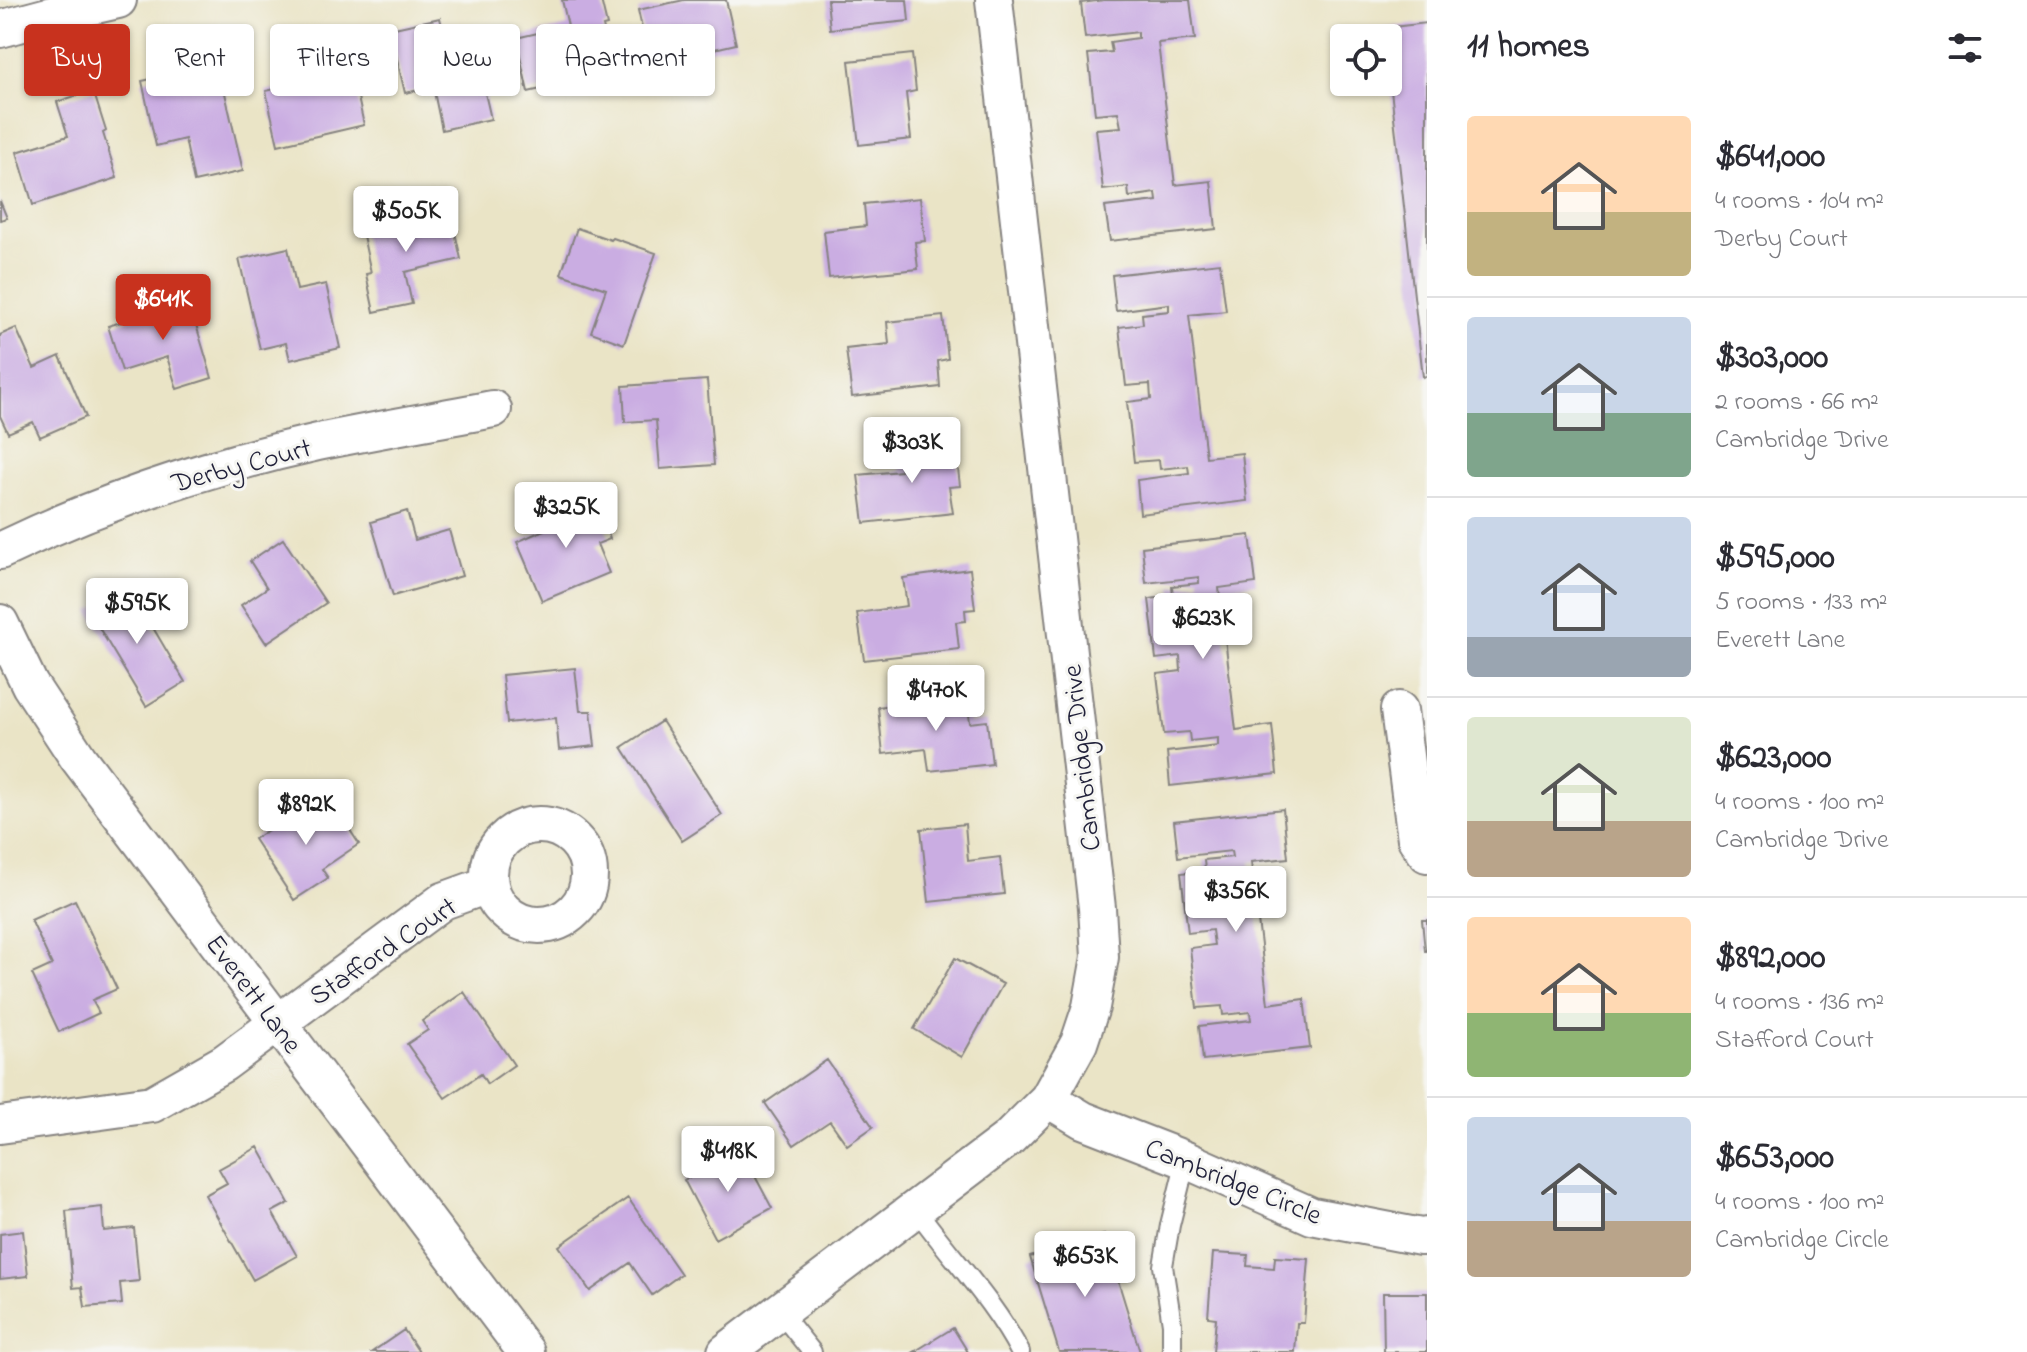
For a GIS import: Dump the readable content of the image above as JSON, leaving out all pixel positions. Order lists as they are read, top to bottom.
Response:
{
  "streets": {
    "street": [
      "Derby Court",
      "Cambridge Drive",
      "Stafford Court",
      "Everett Lane",
      "Cambridge Circle"
    ]
  },
  "crossings": [
    ["Cambridge Drive", "Cambridge Circle"],
    ["Stafford Court", "Everett Lane"]
  ],
  "page": {
    "heading": "11 homes",
    "chip": [
      "Buy",
      "Rent",
      "Filters",
      "New",
      "Apartment"
    ],
    "list": [
      {
        "name": "$641,000",
        "note": "4 rooms · 104 m² · Derby Court"
      },
      {
        "name": "$303,000",
        "note": "2 rooms · 66 m² · Cambridge Drive"
      },
      {
        "name": "$595,000",
        "note": "5 rooms · 133 m² · Everett Lane"
      },
      {
        "name": "$623,000",
        "note": "4 rooms · 100 m² · Cambridge Drive"
      },
      {
        "name": "$892,000",
        "note": "4 rooms · 136 m² · Stafford Court"
      },
      {
        "name": "$653,000",
        "note": "4 rooms · 100 m² · Cambridge Circle"
      }
    ],
    "price": [
      "$505K",
      "$641K",
      "$303K",
      "$325K",
      "$595K",
      "$623K",
      "$470K",
      "$892K",
      "$356K",
      "$418K",
      "$653K"
    ]
  }
}
